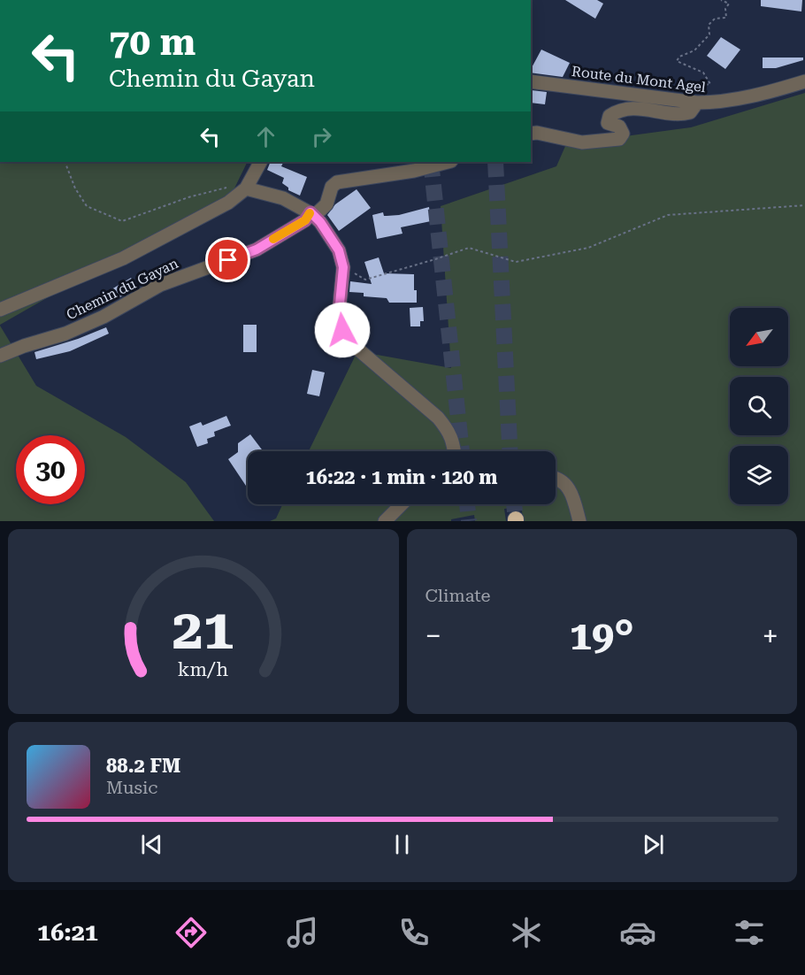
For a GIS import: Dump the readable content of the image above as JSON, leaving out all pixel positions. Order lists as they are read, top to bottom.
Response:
{
  "streets": {
    "street": ["Route du Mont Agel", "Chemin du Gayan"]
  },
  "north": "bottom left",
  "page": {
    "turn": ["70 m", "Chemin du Gayan"],
    "limit": "30",
    "trip": "16:22 · 1 min · 120 m",
    "tile": "Climate",
    "heat": ["−", "19°", "+"],
    "song": ["88.2 FM", "Music"],
    "tabs": "16:21",
    "gauge": ["21", "km/h"]
  }
}
